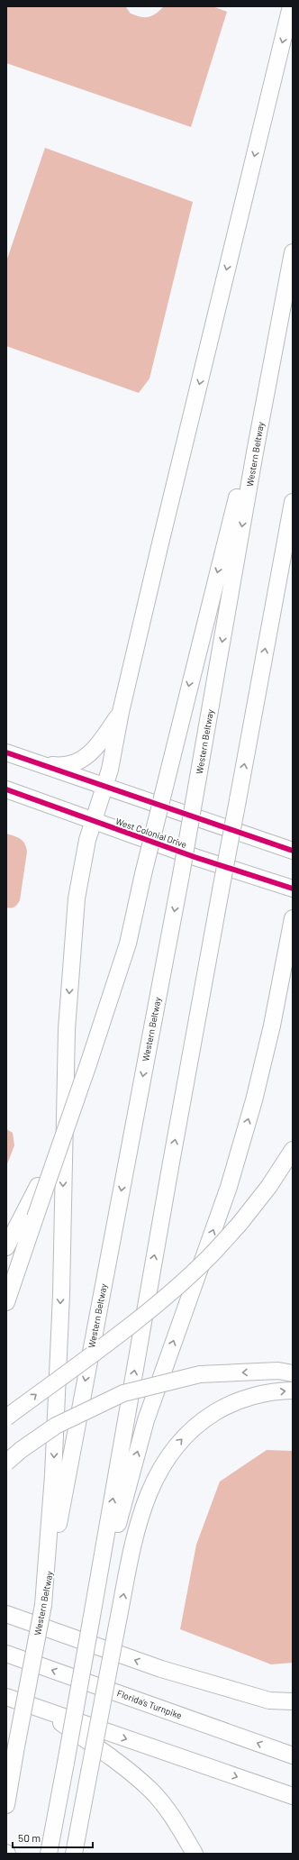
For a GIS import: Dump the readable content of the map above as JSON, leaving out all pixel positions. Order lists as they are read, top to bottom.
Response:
{
  "streets": {
    "highway": ["Western Beltway", "West Colonial Drive", "Florida's Turnpike"]
  },
  "scale_bar": "50 m"
}
